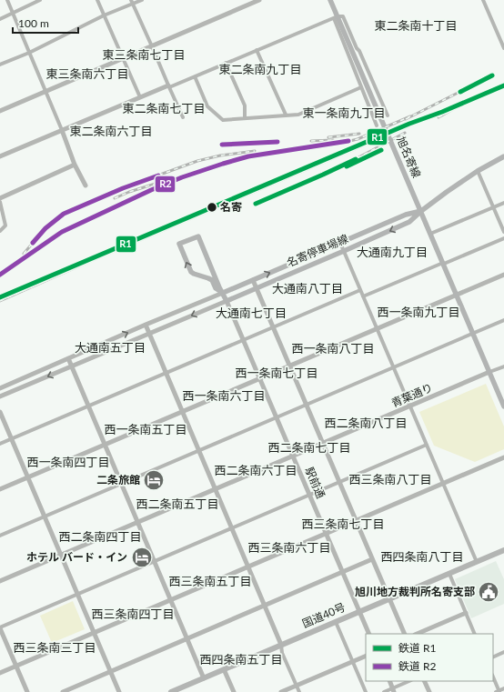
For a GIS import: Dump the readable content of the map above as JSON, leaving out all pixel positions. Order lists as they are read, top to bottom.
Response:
{
  "streets": {
    "highway": ["国道40号"],
    "main road": ["旭名寄線", "名寄停車場線"],
    "street": ["青葉通り", "駅前通"]
  },
  "crossings": [
    ["旭名寄線", "名寄停車場線"],
    ["名寄停車場線", "駅前通"],
    ["青葉通り", "駅前通"],
    ["駅前通", "国道40号"]
  ],
  "districts": [
    "東二条南十丁目",
    "東三条南七丁目",
    "東二条南九丁目",
    "東三条南六丁目",
    "東二条南七丁目",
    "東一条南九丁目",
    "東二条南六丁目",
    "大通南九丁目",
    "大通南八丁目",
    "西一条南九丁目",
    "大通南七丁目",
    "大通南五丁目",
    "西一条南八丁目",
    "西一条南七丁目",
    "西一条南六丁目",
    "西二条南八丁目",
    "西一条南五丁目",
    "西二条南七丁目",
    "西一条南四丁目",
    "西二条南六丁目",
    "西三条南八丁目",
    "西二条南五丁目",
    "西三条南七丁目",
    "西二条南四丁目",
    "西三条南六丁目",
    "西四条南八丁目",
    "西三条南五丁目",
    "西三条南四丁目",
    "西三条南三丁目",
    "西四条南五丁目"
  ],
  "places": {
    "other": ["名寄"],
    "hotel": ["二条旅館", "ホテル バード・イン"],
    "public building": ["旭川地方裁判所名寄支部"]
  },
  "lines": ["rail line R1", "rail line R2"],
  "legend": ["鉄道 R1", "鉄道 R2"],
  "scale_bar": "100 m"
}
